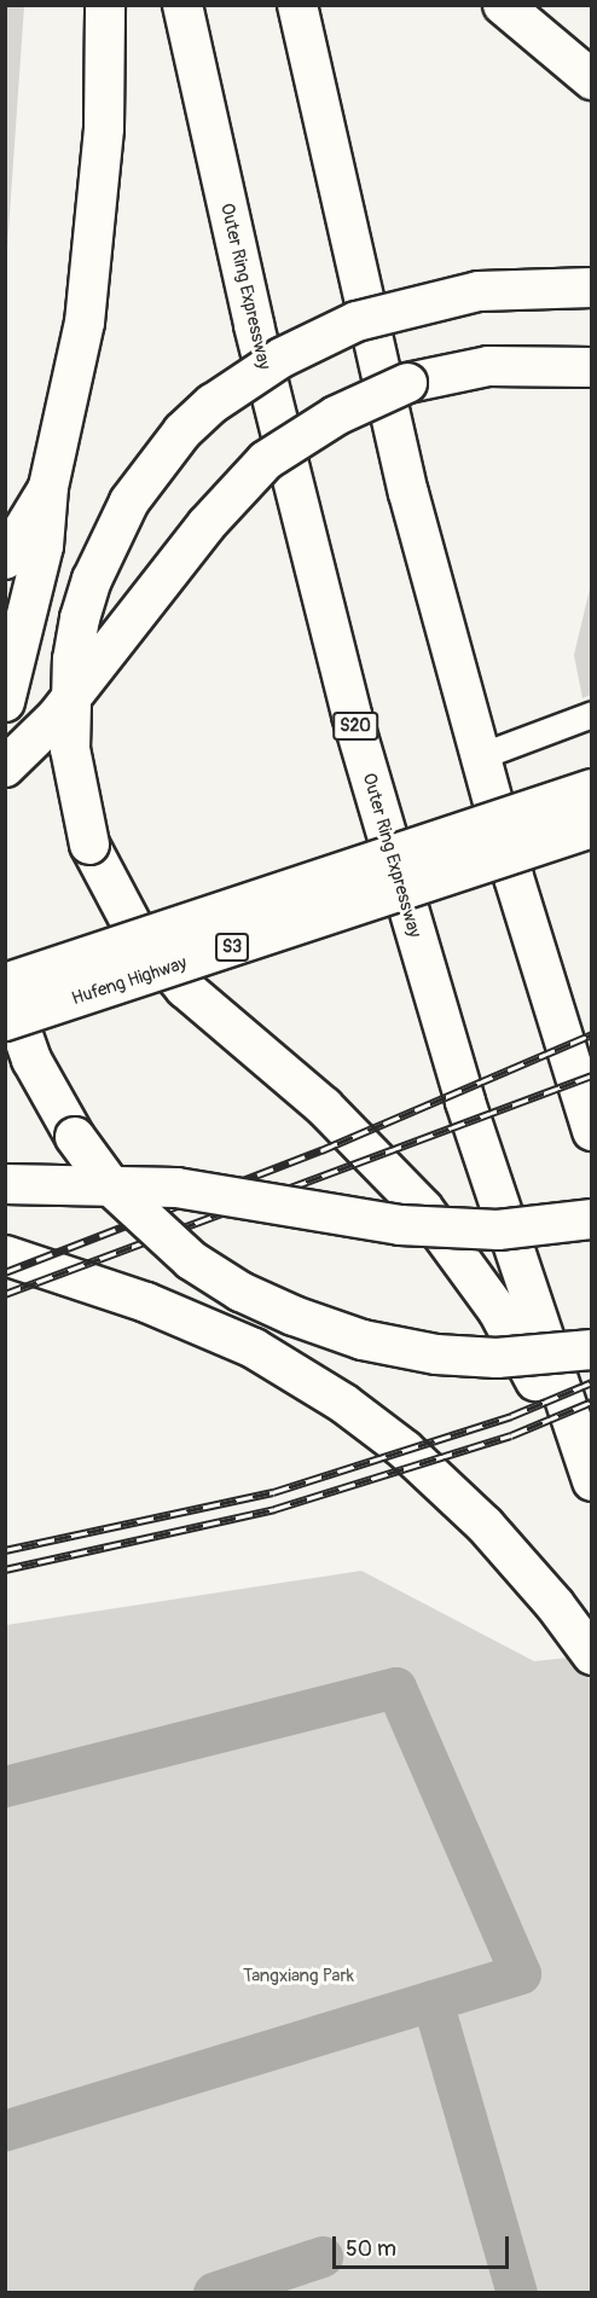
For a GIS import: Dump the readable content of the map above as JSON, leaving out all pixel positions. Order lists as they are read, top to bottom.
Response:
{
  "streets": {
    "highway": [
      "Outer Ring Expressway",
      "S20",
      "S3",
      "Hufeng Highway"
    ]
  },
  "parks": ["Tangxiang Park"],
  "scale_bar": "50 m"
}
